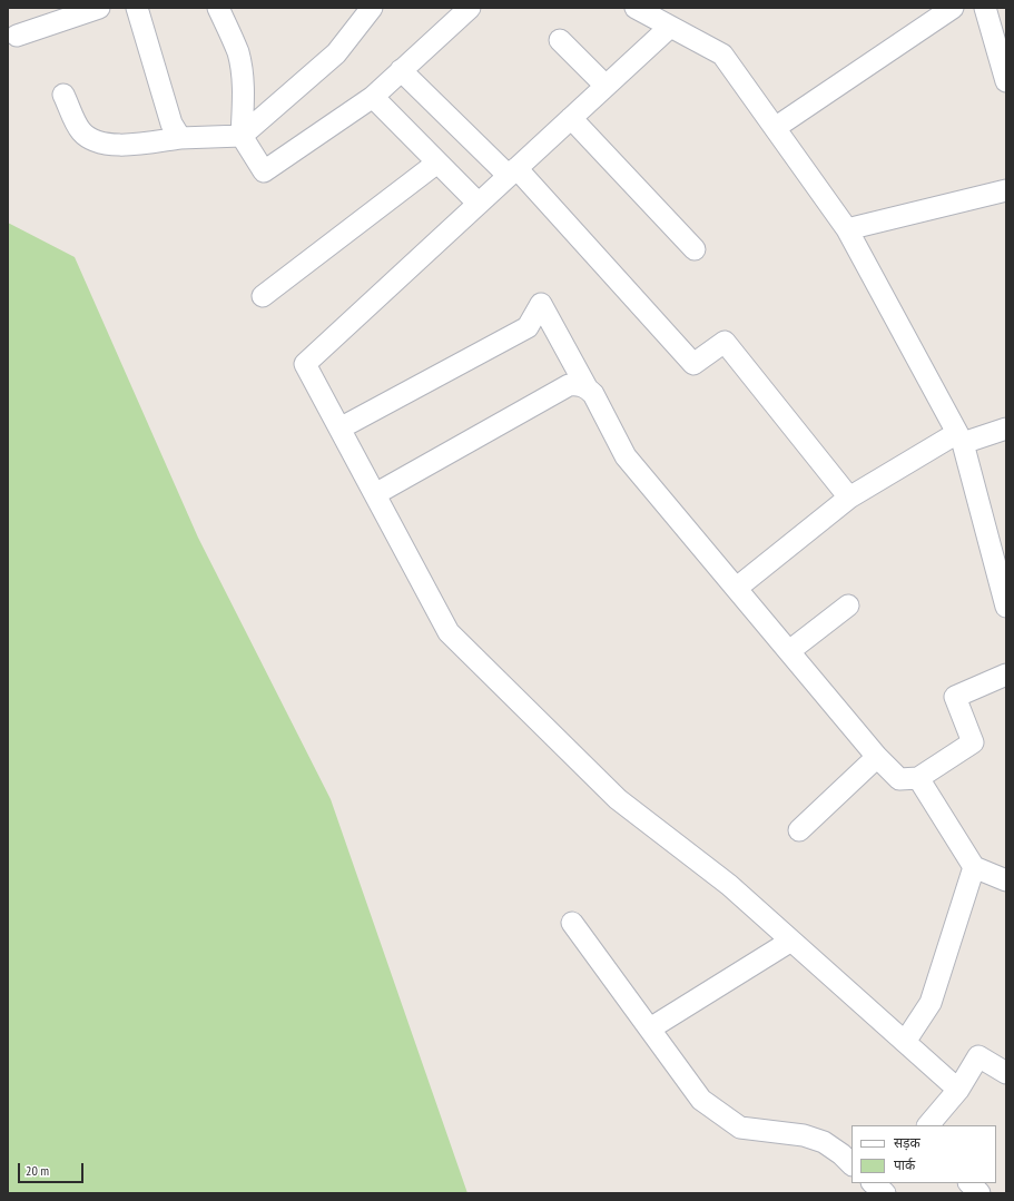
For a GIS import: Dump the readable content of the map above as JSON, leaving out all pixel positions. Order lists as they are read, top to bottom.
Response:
{
  "legend": ["सड़क", "पार्क"],
  "scale_bar": "20 m"
}
